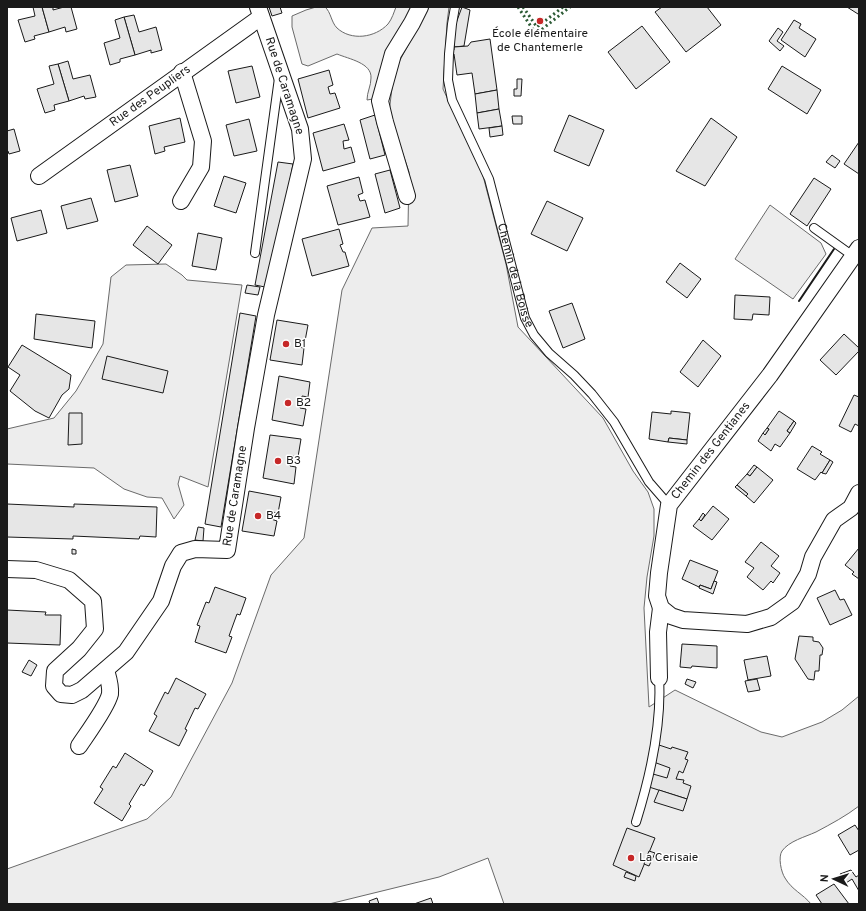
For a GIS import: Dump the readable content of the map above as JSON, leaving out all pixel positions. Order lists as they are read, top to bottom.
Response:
{
  "streets": {
    "street": ["Rue de Caramagne", "Rue des Peupliers", "Chemin des Gentianes"],
    "lane": ["Chemin de la Boisse"]
  },
  "crossings": [
    ["Rue de Caramagne", "Rue des Peupliers"],
    ["Chemin de la Boisse", "Chemin des Gentianes"]
  ],
  "places": [
    "École élémentaire de Chantemerle",
    "B1",
    "B2",
    "B3",
    "B4",
    "La Cerisaie"
  ],
  "north": "left"
}
